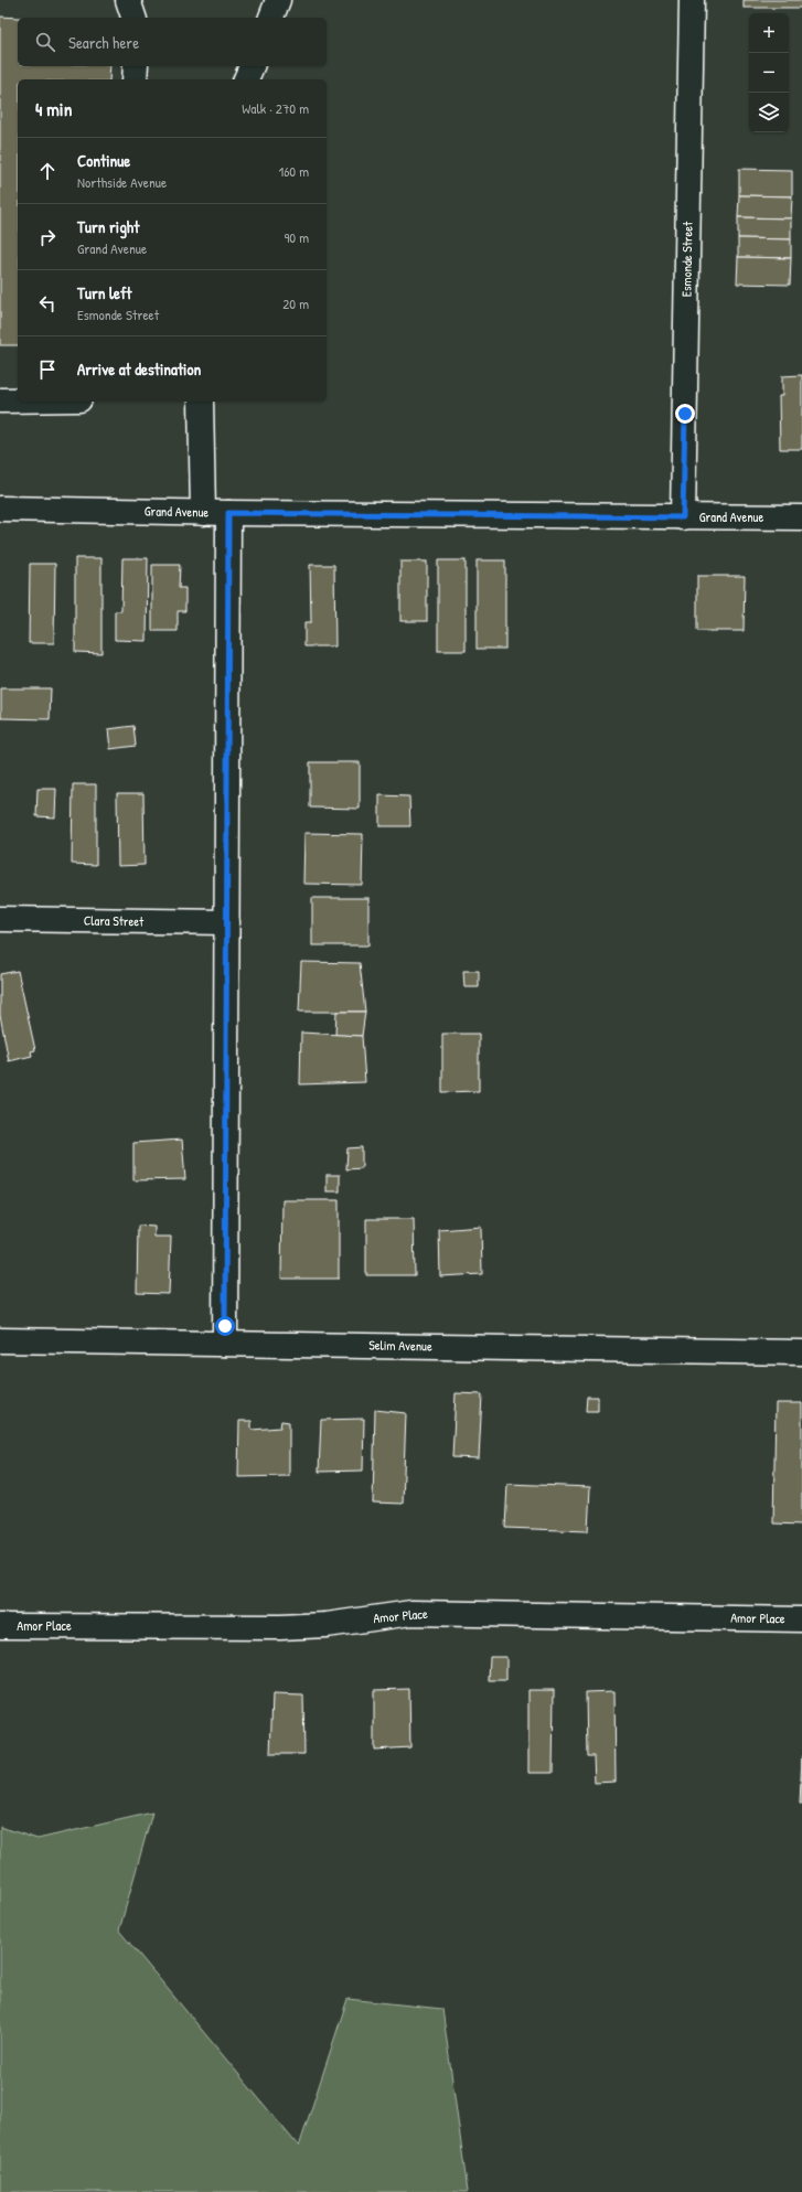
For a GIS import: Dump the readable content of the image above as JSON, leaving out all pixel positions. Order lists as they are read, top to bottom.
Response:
{
  "streets": {
    "street": [
      "Esmonde Street",
      "Grand Avenue",
      "Clara Street",
      "Selim Avenue",
      "Amor Place"
    ]
  },
  "crossings": [
    ["Esmonde Street", "Grand Avenue"]
  ],
  "page": {
    "map_buttons": ["+", "−"],
    "search": "Search here",
    "heading": ["4 min", "Walk · 270 m"],
    "list": [
      ["Continue", "Northside Avenue", "160 m"],
      ["Turn right", "Grand Avenue", "90 m"],
      ["Turn left", "Esmonde Street", "20 m"],
      "Arrive at destination"
    ]
  }
}
